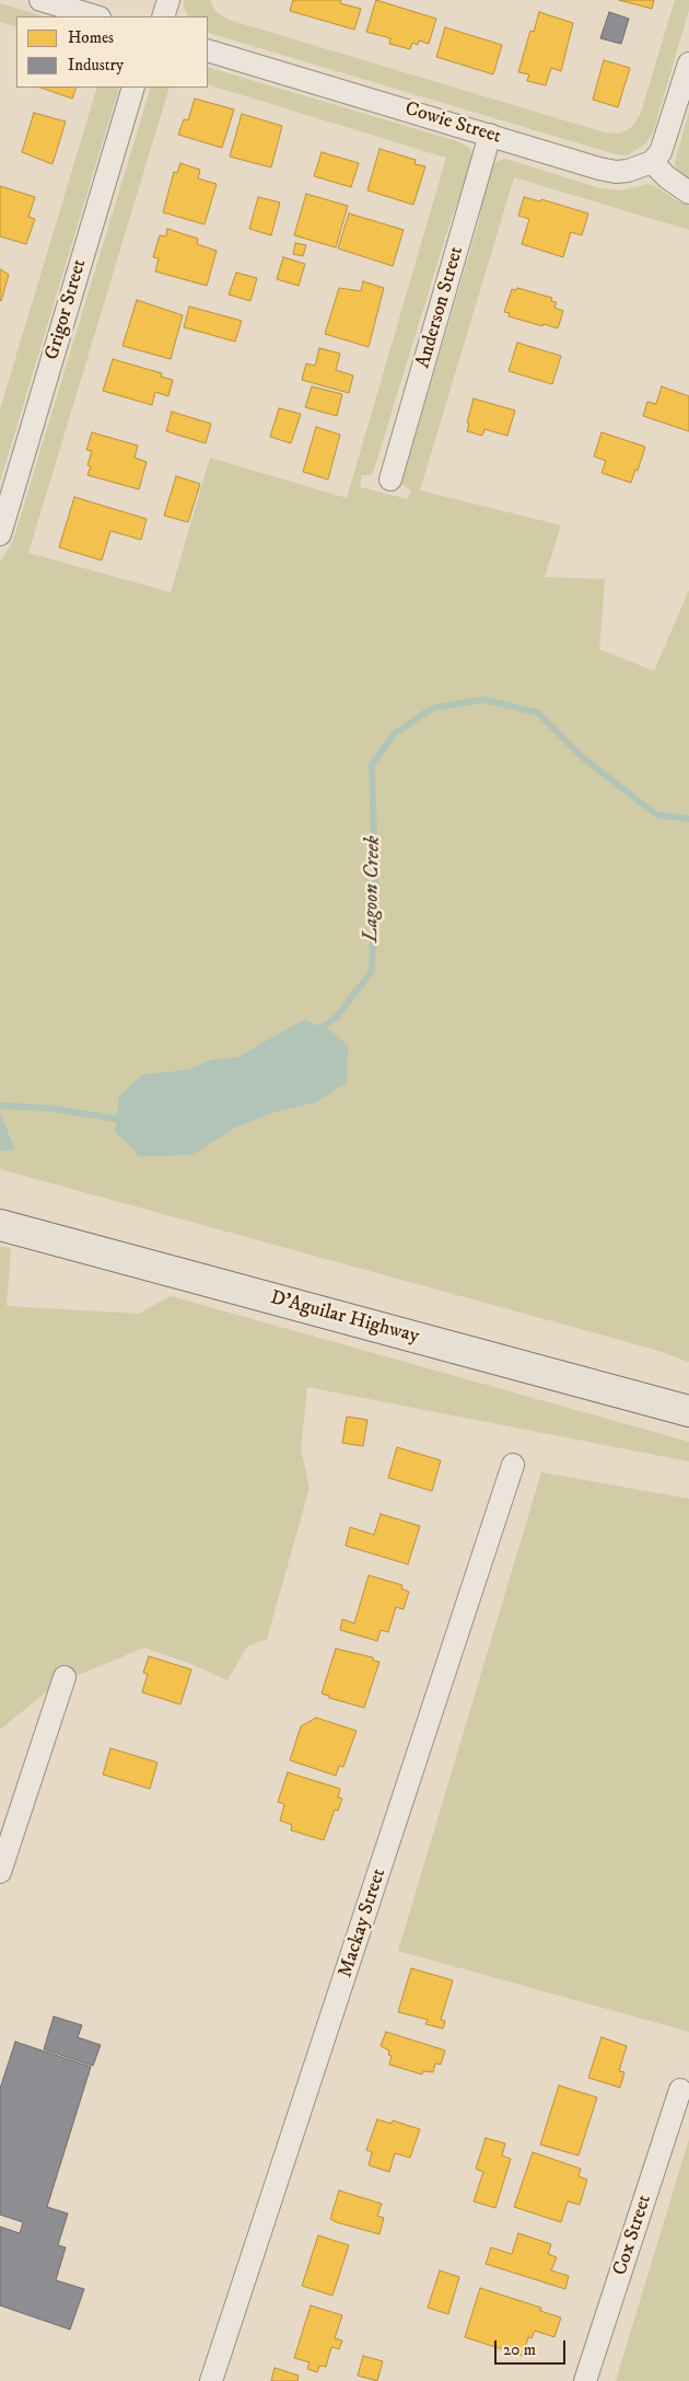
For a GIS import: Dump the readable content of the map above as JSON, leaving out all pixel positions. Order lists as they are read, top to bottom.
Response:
{
  "streets": {
    "highway": ["D'Aguilar Highway"],
    "street": [
      "Cowie Street",
      "Anderson Street",
      "Grigor Street",
      "Mackay Street",
      "Cox Street"
    ]
  },
  "crossings": [
    ["Cowie Street", "Anderson Street"]
  ],
  "water": ["Lagoon Creek"],
  "legend": ["Homes", "Industry"],
  "scale_bar": "20 m"
}
